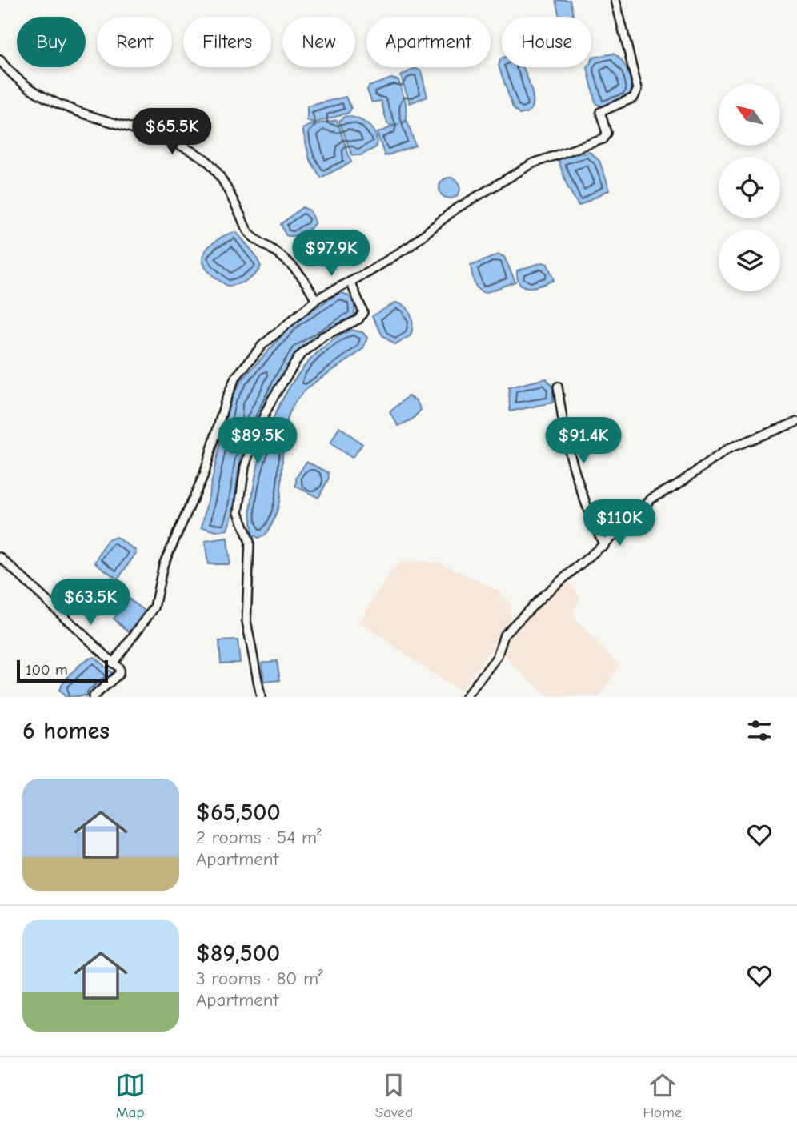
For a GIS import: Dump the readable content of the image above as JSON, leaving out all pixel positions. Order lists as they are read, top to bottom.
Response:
{
  "scale_bar": "100 m",
  "north": "top left",
  "page": {
    "chip": [
      "Buy",
      "Rent",
      "Filters",
      "New",
      "Apartment",
      "House"
    ],
    "price": [
      "$65.5K",
      "$97.9K",
      "$89.5K",
      "$91.4K",
      "$110K",
      "$63.5K"
    ],
    "scale": "100 m",
    "heading": "6 homes",
    "list": [
      {
        "name": "$65,500",
        "note": "2 rooms · 54 m² · Apartment"
      },
      {
        "name": "$89,500",
        "note": "3 rooms · 80 m² · Apartment"
      }
    ],
    "tabs": ["Map", "Saved", "Home"]
  }
}
